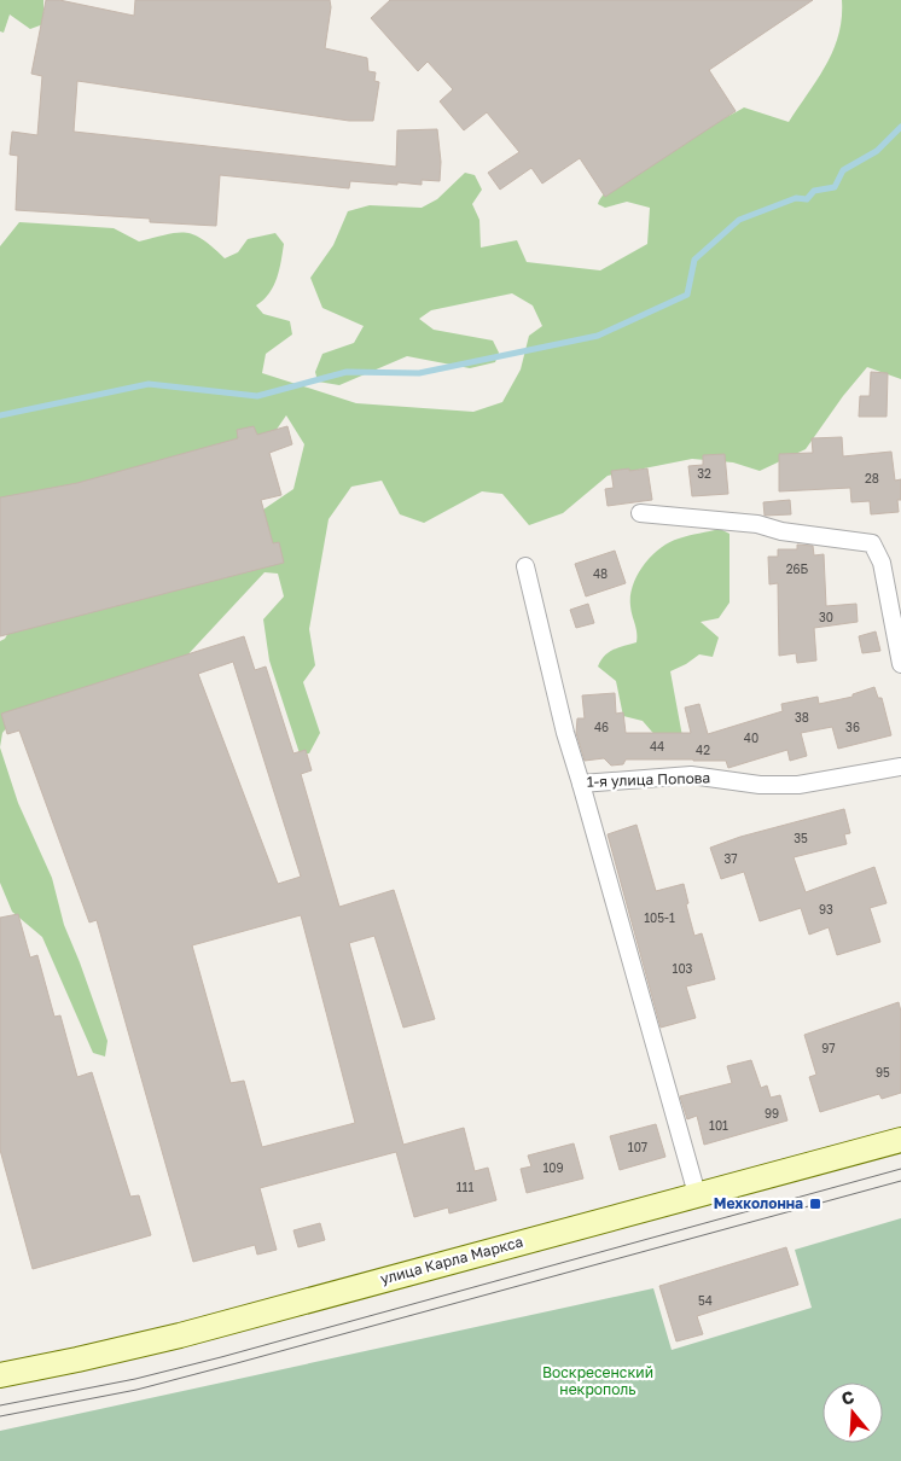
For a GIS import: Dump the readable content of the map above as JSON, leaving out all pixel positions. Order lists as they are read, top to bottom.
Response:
{
  "streets": {
    "main road": ["улица Карла Маркса"],
    "street": ["1-я улица Попова"]
  },
  "parks": ["Воскресенский некрополь"],
  "places": {
    "transit": ["Мехколонна"]
  },
  "house_numbers": [
    "32",
    "28",
    "26Б",
    "48",
    "30",
    "38",
    "46",
    "36",
    "40",
    "44",
    "42",
    "35",
    "37",
    "93",
    "105-1",
    "103",
    "97",
    "95",
    "99",
    "101",
    "107",
    "109",
    "111",
    "54"
  ],
  "north": "top"
}
